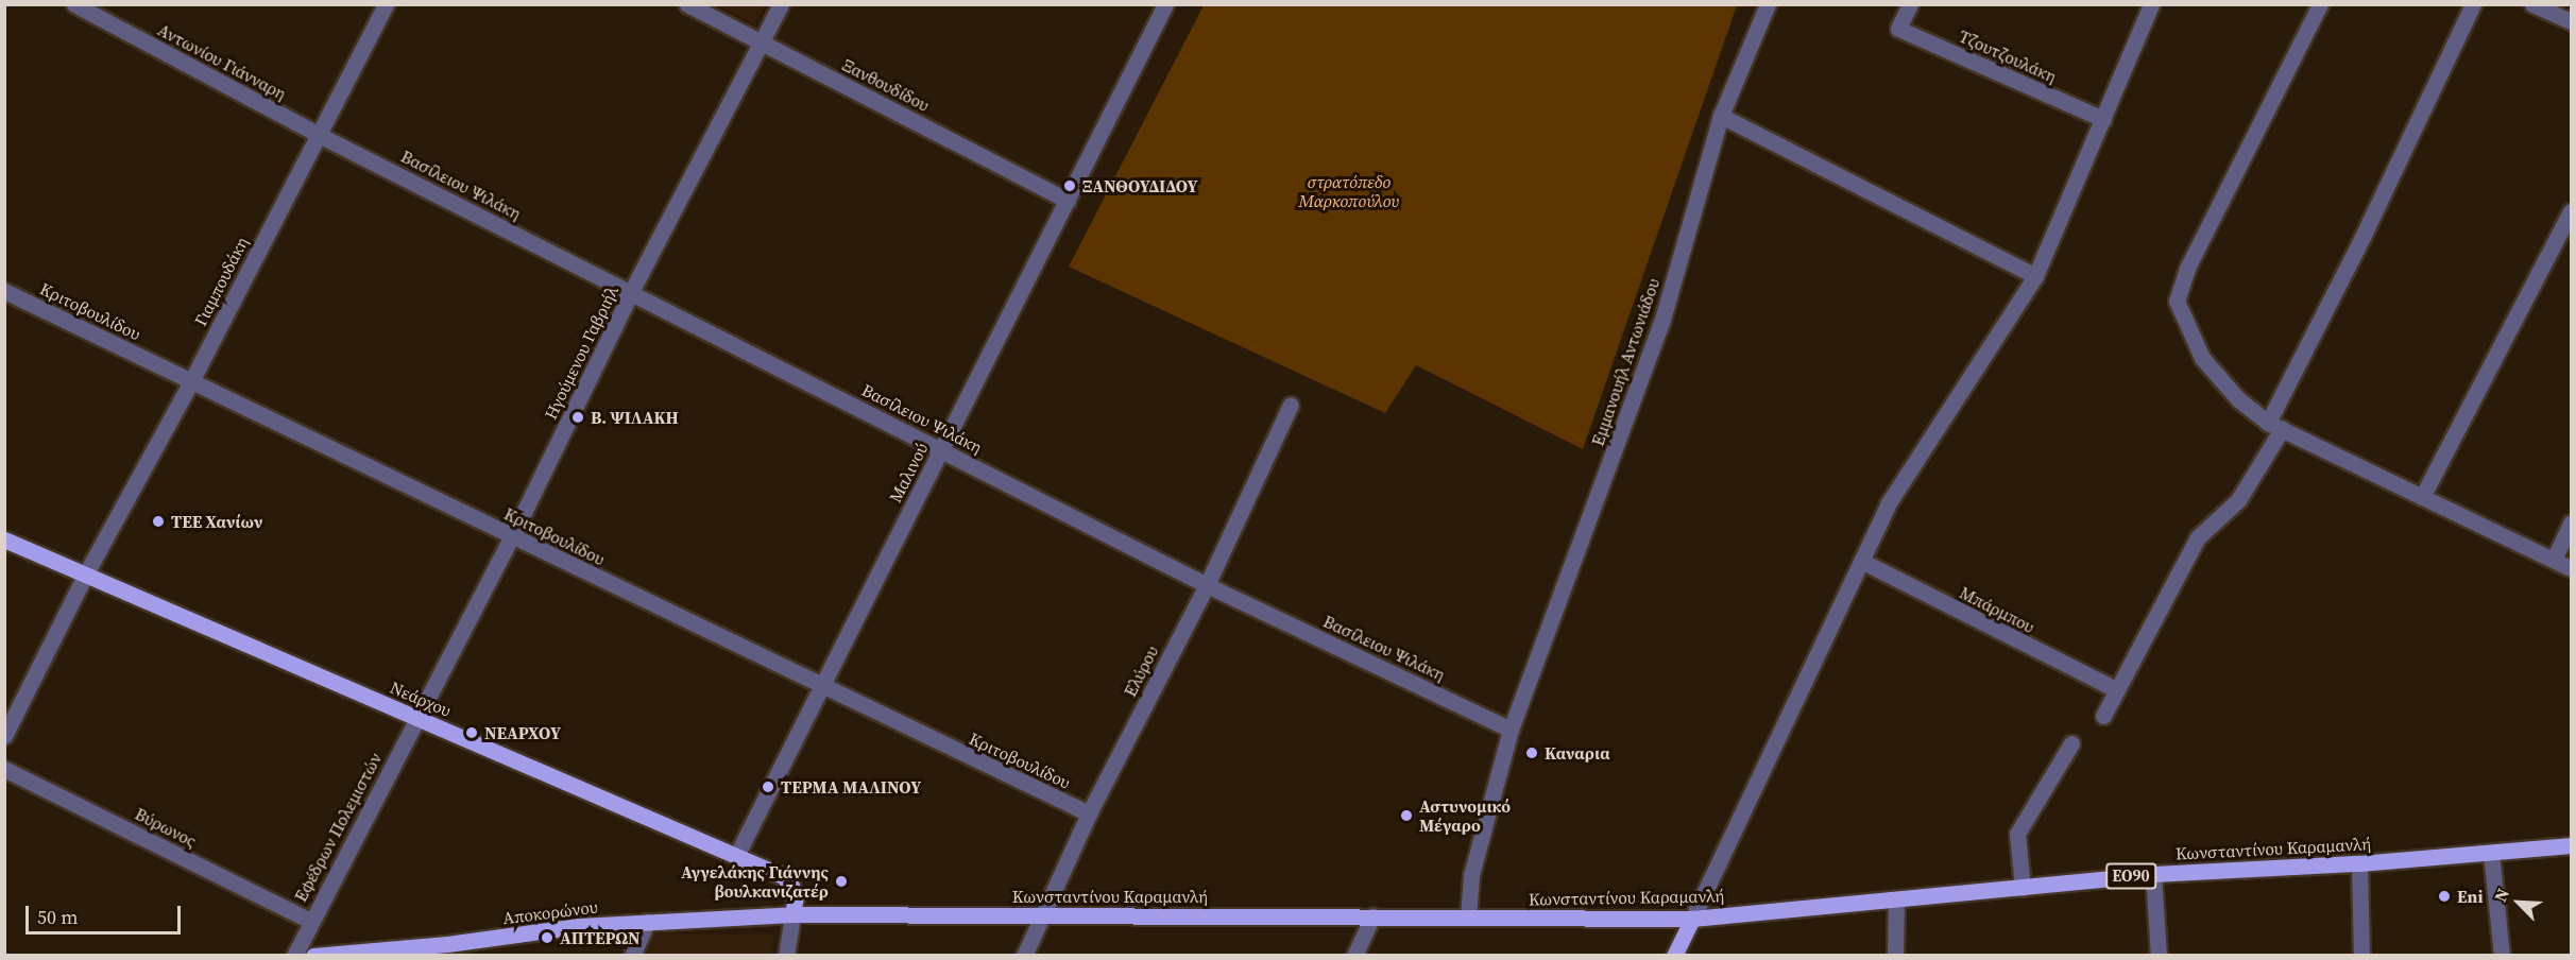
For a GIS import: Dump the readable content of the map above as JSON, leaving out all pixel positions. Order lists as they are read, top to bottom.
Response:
{
  "streets": {
    "main road": [
      "Νεάρχου",
      "Κωνσταντίνου Καραμανλή",
      "ΕΟ90",
      "Αποκορώνου"
    ],
    "street": [
      "Τζουτζουλάκη",
      "Αντωνίου Γιάνναρη",
      "Ξανθουδίδου",
      "Βασίλειου Ψιλάκη",
      "Γιαμπουδάκη",
      "Κριτοβουλίδου",
      "Ηγούμενου Γαβριήλ",
      "Εμμανουήλ Αντωνιάδου",
      "Μαλινού",
      "Μπάρμπου",
      "Ελύρου",
      "Βύρωνος",
      "Εφέδρων Πολεμιστών"
    ]
  },
  "crossings": [
    ["Αντωνίου Γιάνναρη", "Βασίλειου Ψιλάκη"],
    ["Αντωνίου Γιάνναρη", "Γιαμπουδάκη"],
    ["Ξανθουδίδου", "Ηγούμενου Γαβριήλ"],
    ["Ξανθουδίδου", "Μαλινού"],
    ["Βασίλειου Ψιλάκη", "Γιαμπουδάκη"],
    ["Βασίλειου Ψιλάκη", "Ηγούμενου Γαβριήλ"],
    ["Βασίλειου Ψιλάκη", "Εμμανουήλ Αντωνιάδου"],
    ["Βασίλειου Ψιλάκη", "Μαλινού"],
    ["Βασίλειου Ψιλάκη", "Ελύρου"],
    ["Γιαμπουδάκη", "Κριτοβουλίδου"],
    ["Γιαμπουδάκη", "Νεάρχου"],
    ["Κριτοβουλίδου", "Ηγούμενου Γαβριήλ"],
    ["Κριτοβουλίδου", "Μαλινού"],
    ["Κριτοβουλίδου", "Ελύρου"],
    ["Ηγούμενου Γαβριήλ", "Νεάρχου"],
    ["Ηγούμενου Γαβριήλ", "Εφέδρων Πολεμιστών"],
    ["Εμμανουήλ Αντωνιάδου", "Κωνσταντίνου Καραμανλή"],
    ["Μαλινού", "Νεάρχου"],
    ["Ελύρου", "Κωνσταντίνου Καραμανλή"],
    ["Νεάρχου", "Εφέδρων Πολεμιστών"],
    ["Νεάρχου", "Κωνσταντίνου Καραμανλή"],
    ["Νεάρχου", "Αποκορώνου"],
    ["Βύρωνος", "Εφέδρων Πολεμιστών"],
    ["Κωνσταντίνου Καραμανλή", "Αποκορώνου"]
  ],
  "parks": ["στρατόπεδο Μαρκοπούλου"],
  "places": [
    "ΞΑΝΘΟΥΔΙΔΟΥ",
    "Β. ΨΙΛΑΚΗ",
    "ΤΕΕ Χανίων",
    "ΝΕΑΡΧΟΥ",
    "Καναρια",
    "ΤΕΡΜΑ ΜΑΛΙΝΟΥ",
    "Αστυνομικό Μέγαρο",
    "Αγγελάκης Γιάννης βουλκανιζατέρ",
    "Eni",
    "ΑΠΤΕΡΩΝ"
  ],
  "scale_bar": "50 m",
  "north": "top left"
}
